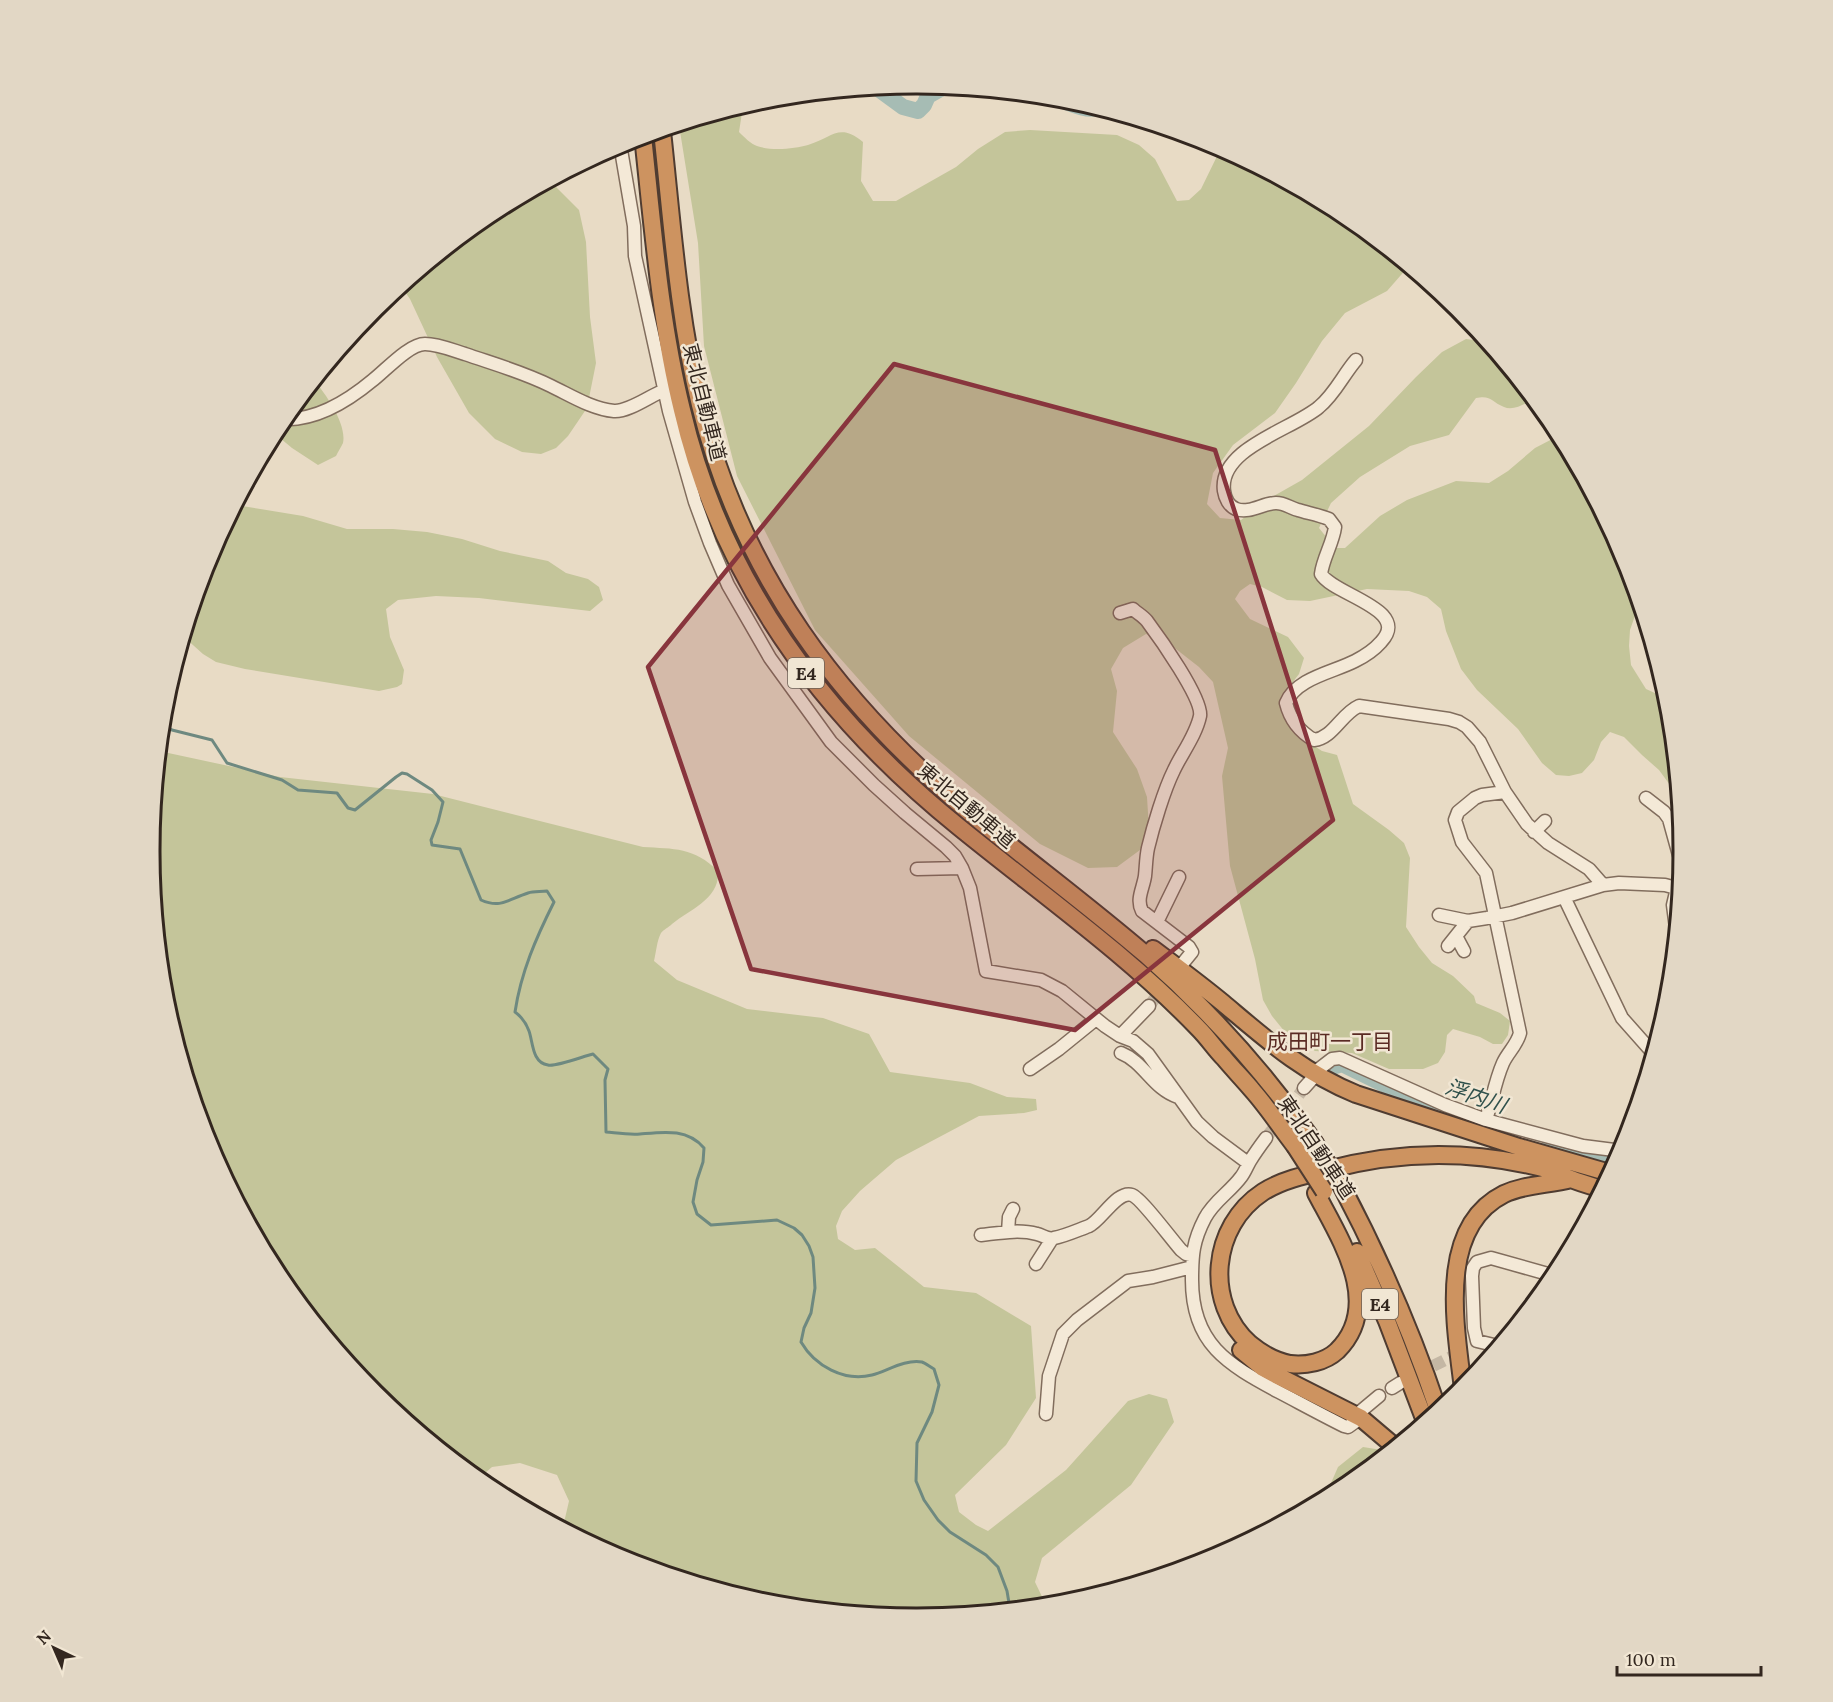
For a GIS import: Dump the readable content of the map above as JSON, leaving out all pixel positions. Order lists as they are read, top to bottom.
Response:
{
  "streets": {
    "highway": ["東北自動車道", "E4"]
  },
  "districts": ["成田町一丁目"],
  "water": ["浮内川"],
  "scale_bar": "100 m",
  "north": "top left"
}
